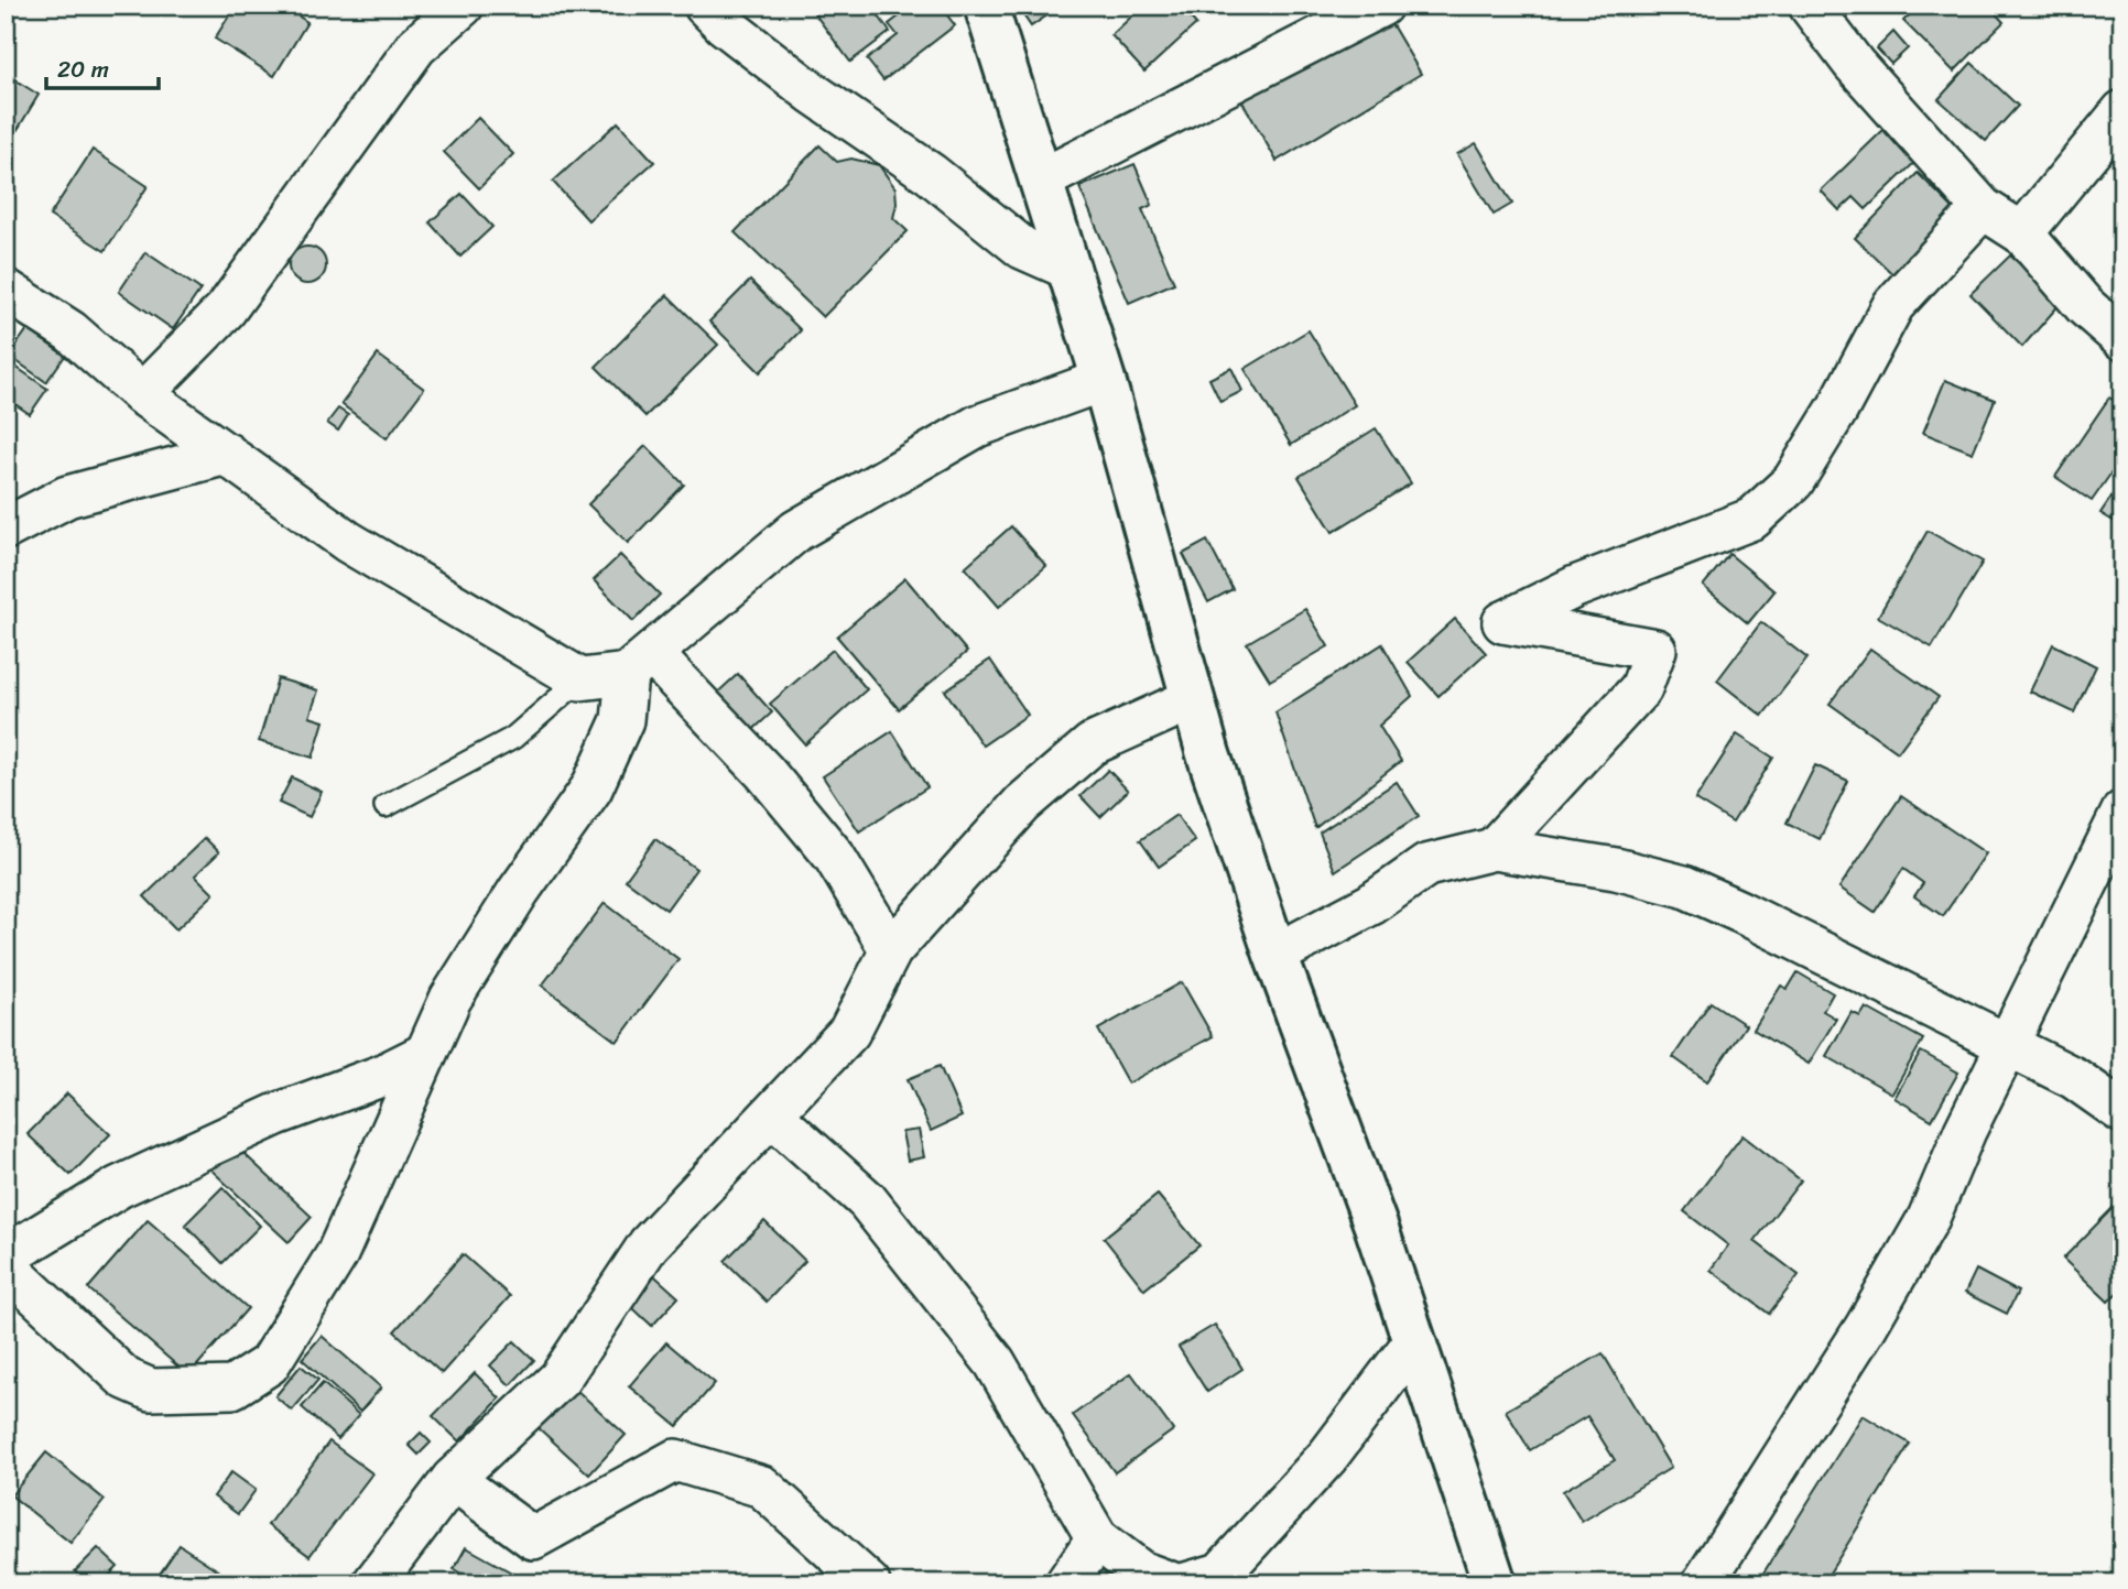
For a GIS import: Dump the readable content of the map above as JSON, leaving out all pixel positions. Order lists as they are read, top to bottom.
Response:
{
  "scale_bar": "20 m"
}
